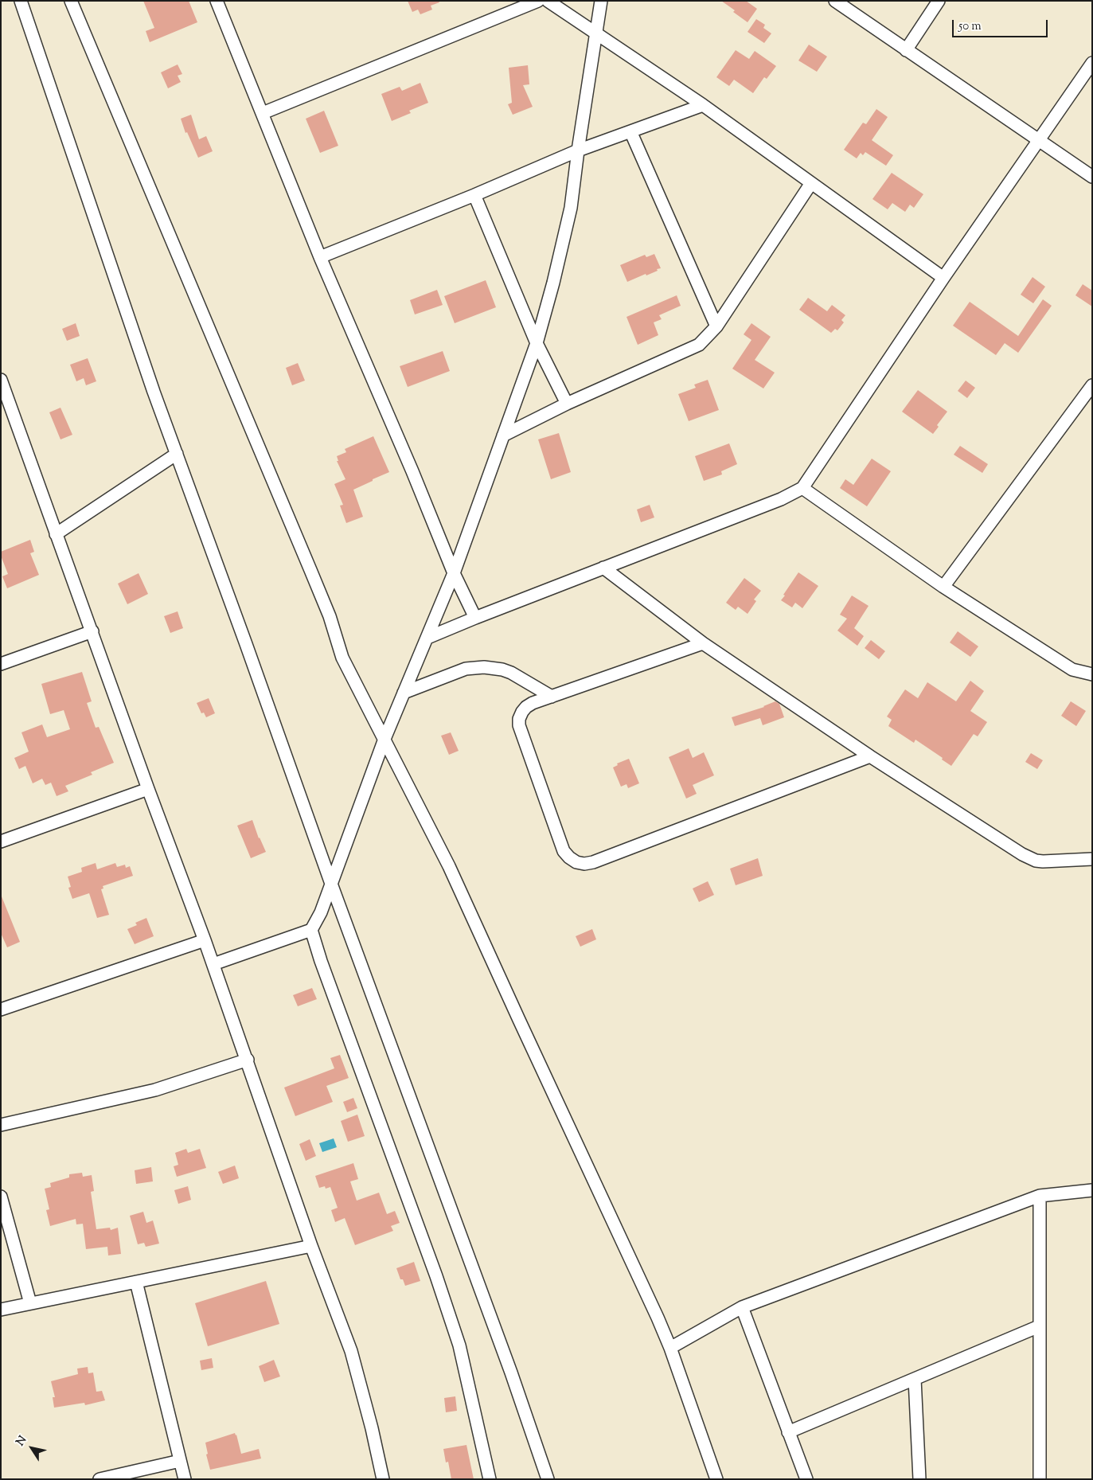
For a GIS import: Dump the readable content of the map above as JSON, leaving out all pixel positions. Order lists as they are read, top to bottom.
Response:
{
  "scale_bar": "50 m",
  "north": "top left"
}
